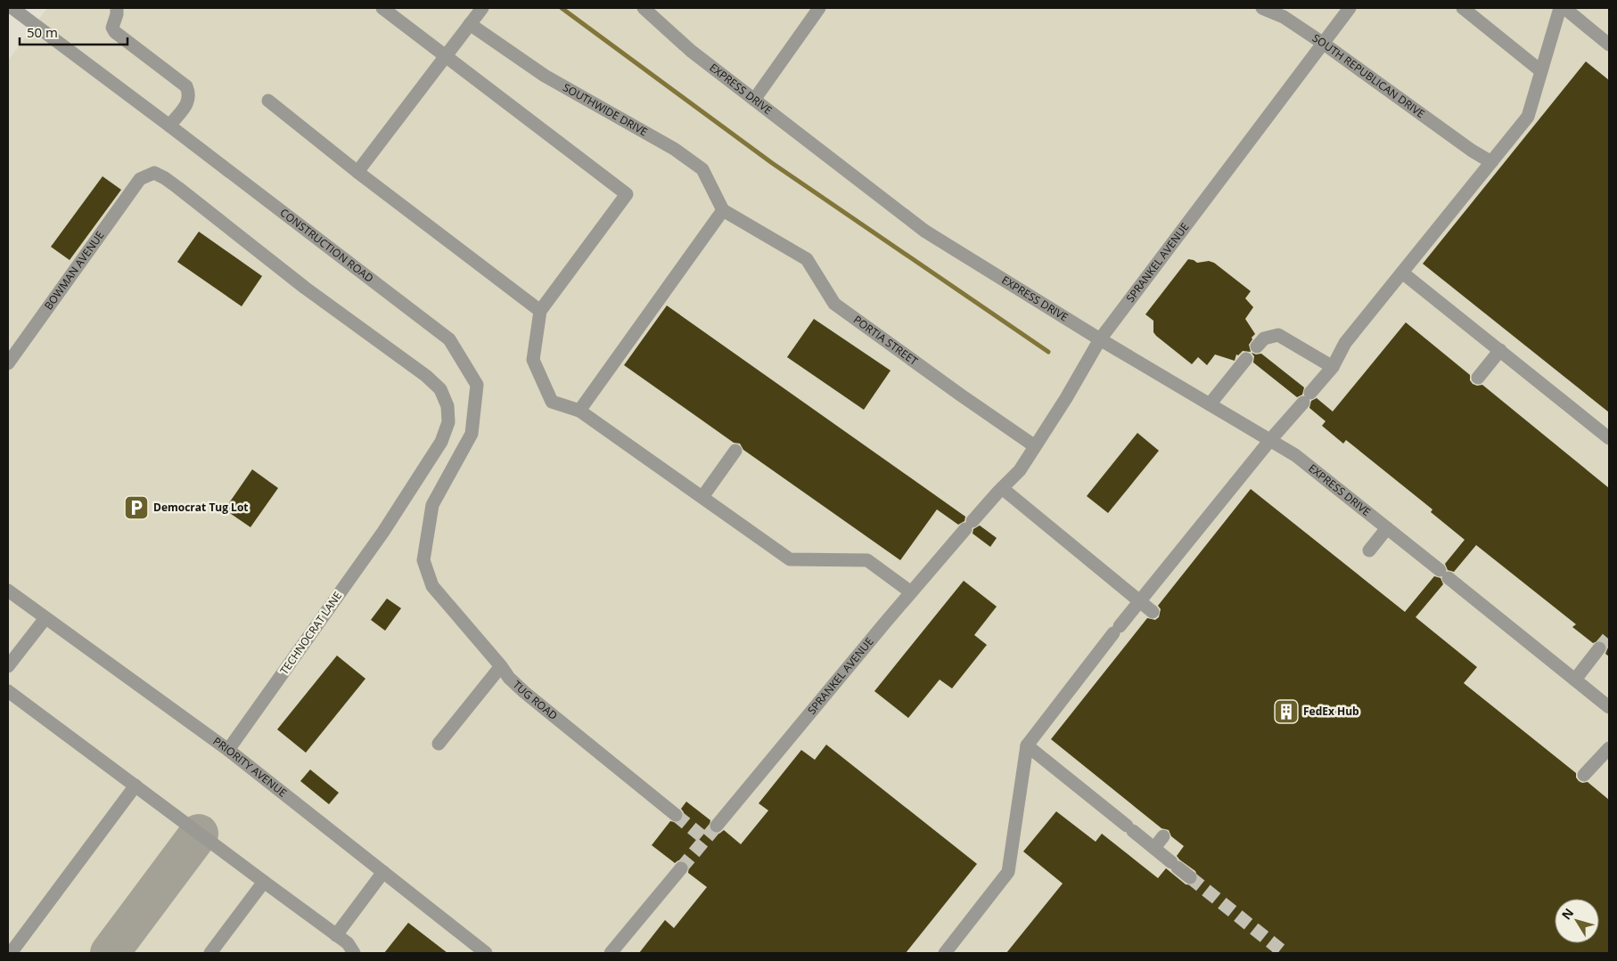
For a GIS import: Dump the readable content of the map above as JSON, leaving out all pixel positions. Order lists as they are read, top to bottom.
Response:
{
  "streets": {
    "street": [
      "SOUTH REPUBLICAN DRIVE",
      "EXPRESS DRIVE",
      "SOUTHWIDE DRIVE",
      "CONSTRUCTION ROAD",
      "SPRANKEL AVENUE",
      "BOWMAN AVENUE",
      "PORTIA STREET",
      "TECHNOCRAT LANE",
      "TUG ROAD",
      "PRIORITY AVENUE"
    ]
  },
  "crossings": [
    ["SOUTH REPUBLICAN DRIVE", "SPRANKEL AVENUE"],
    ["EXPRESS DRIVE", "SPRANKEL AVENUE"],
    ["SOUTHWIDE DRIVE", "PORTIA STREET"],
    ["CONSTRUCTION ROAD", "TUG ROAD"],
    ["SPRANKEL AVENUE", "PORTIA STREET"],
    ["BOWMAN AVENUE", "TECHNOCRAT LANE"],
    ["TECHNOCRAT LANE", "PRIORITY AVENUE"]
  ],
  "places": {
    "parking": ["Democrat Tug Lot"],
    "building": ["FedEx Hub"]
  },
  "scale_bar": "50 m",
  "north": "top left"
}
